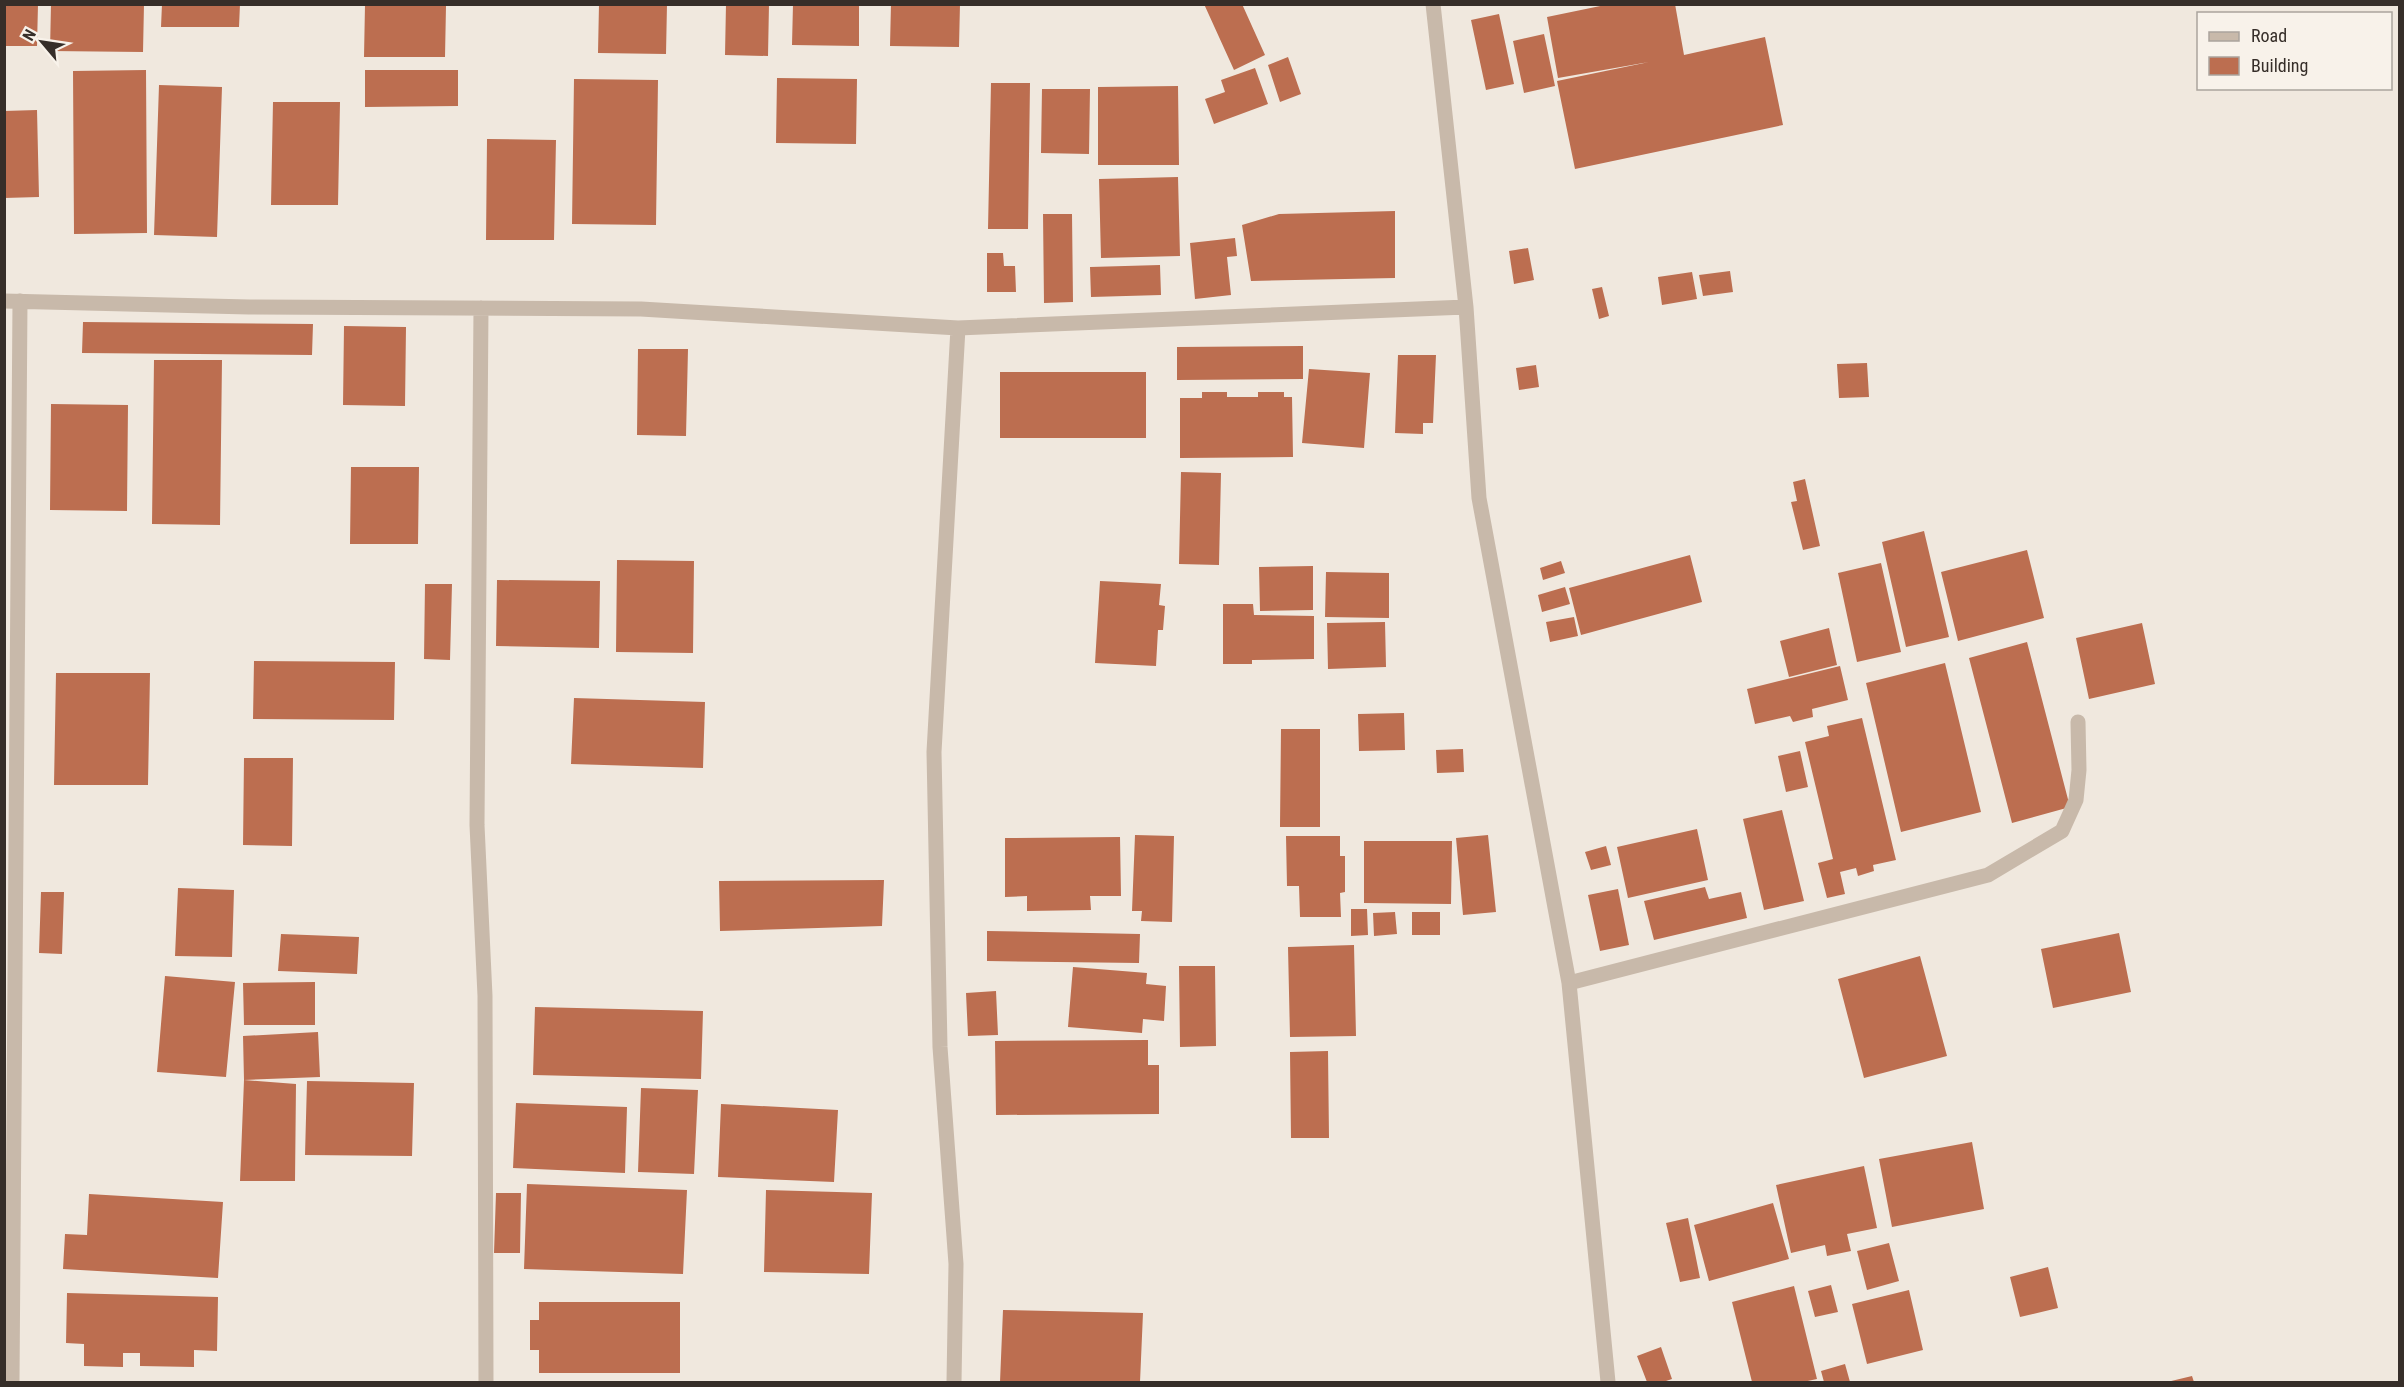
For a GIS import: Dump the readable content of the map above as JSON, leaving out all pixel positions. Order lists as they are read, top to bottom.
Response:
{
  "legend": ["Road", "Building"],
  "north": "top left"
}
